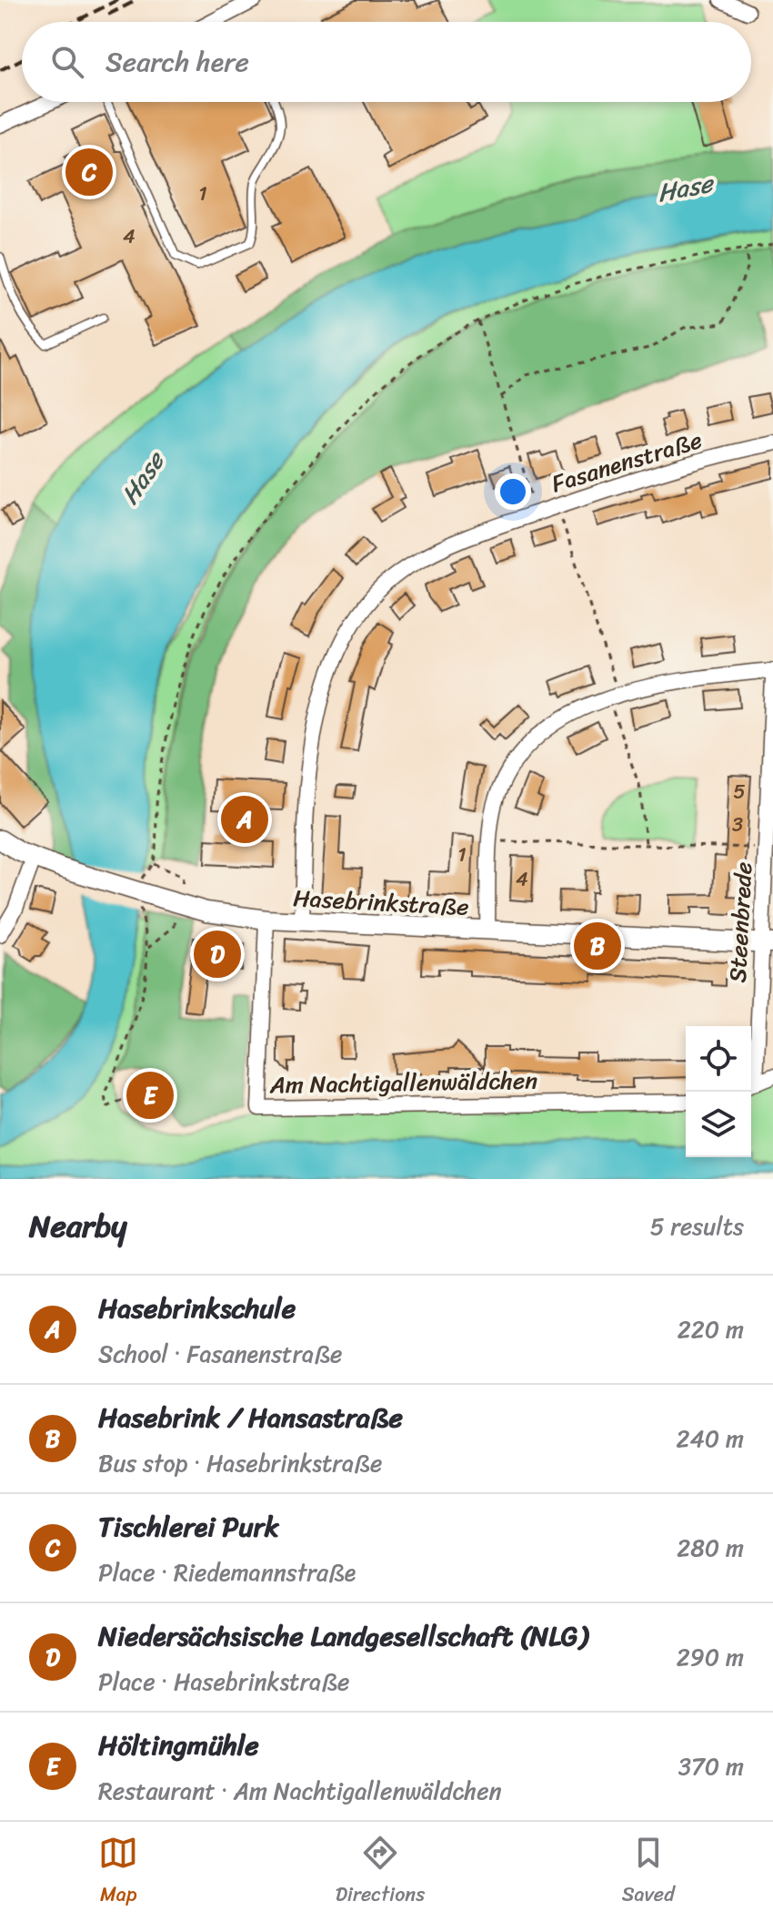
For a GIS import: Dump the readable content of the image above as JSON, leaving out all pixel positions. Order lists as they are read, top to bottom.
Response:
{
  "streets": {
    "street": [
      "Fasanenstraße",
      "Hasebrinkstraße",
      "Steenbrede",
      "Am Nachtigallenwäldchen"
    ]
  },
  "crossings": [
    ["Fasanenstraße", "Hasebrinkstraße"],
    ["Hasebrinkstraße", "Steenbrede"],
    ["Hasebrinkstraße", "Am Nachtigallenwäldchen"]
  ],
  "water": ["Hase"],
  "house_numbers": [
    "1",
    "4",
    "5",
    "3",
    "1",
    "4"
  ],
  "page": {
    "search": "Search here",
    "pins": [
      "C",
      "A",
      "B",
      "D",
      "E"
    ],
    "heading": ["Nearby", "5 results"],
    "list": [
      {
        "mark": "A",
        "name": "Hasebrinkschule",
        "note": "School · Fasanenstraße",
        "value": "220 m"
      },
      {
        "mark": "B",
        "name": "Hasebrink / Hansastraße",
        "note": "Bus stop · Hasebrinkstraße",
        "value": "240 m"
      },
      {
        "mark": "C",
        "name": "Tischlerei Purk",
        "note": "Place · Riedemannstraße",
        "value": "280 m"
      },
      {
        "mark": "D",
        "name": "Niedersächsische Landgesellschaft (NLG)",
        "note": "Place · Hasebrinkstraße",
        "value": "290 m"
      },
      {
        "mark": "E",
        "name": "Höltingmühle",
        "note": "Restaurant · Am Nachtigallenwäldchen",
        "value": "370 m"
      }
    ],
    "nav": ["Map", "Directions", "Saved"]
  }
}
